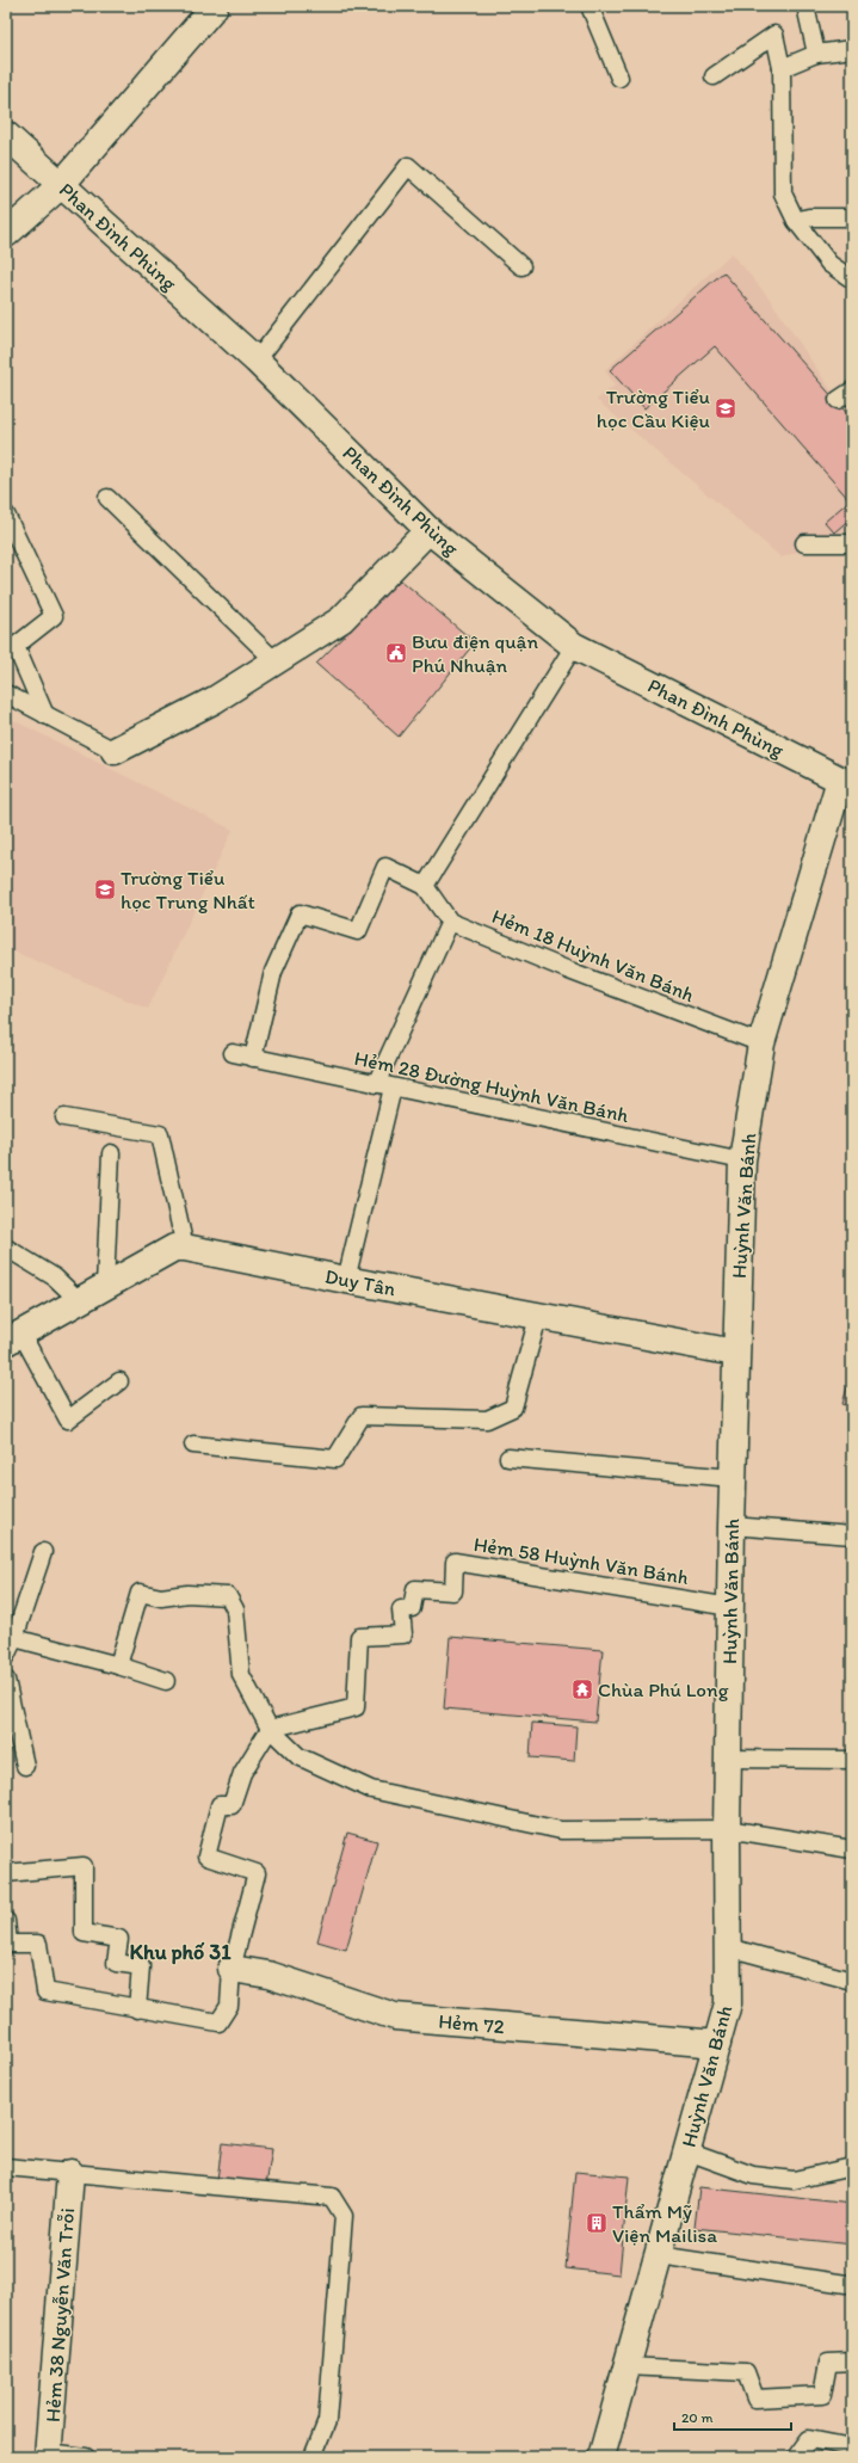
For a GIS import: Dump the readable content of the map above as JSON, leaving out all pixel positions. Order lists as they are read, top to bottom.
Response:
{
  "streets": {
    "street": [
      "Phan Đình Phùng",
      "Huỳnh Văn Bánh",
      "Duy Tân",
      "Hẻm 72",
      "Hẻm 38 Nguyễn Văn Trỗi"
    ],
    "lane": ["Hẻm 18 Huỳnh Văn Bánh", "Hẻm 28 Đường Huỳnh Văn Bánh", "Hẻm 58 Huỳnh Văn Bánh"]
  },
  "crossings": [
    ["Phan Đình Phùng", "Huỳnh Văn Bánh"],
    ["Hẻm 18 Huỳnh Văn Bánh", "Huỳnh Văn Bánh"],
    ["Hẻm 28 Đường Huỳnh Văn Bánh", "Huỳnh Văn Bánh"],
    ["Huỳnh Văn Bánh", "Duy Tân"],
    ["Huỳnh Văn Bánh", "Hẻm 58 Huỳnh Văn Bánh"],
    ["Huỳnh Văn Bánh", "Hẻm 72"]
  ],
  "districts": ["Khu phố 31"],
  "places": {
    "school or university": ["Trường Tiểu học Cầu Kiệu", "Trường Tiểu học Trung Nhất"],
    "public building": ["Bưu điện quận Phú Nhuận"],
    "temple": ["Chùa Phú Long"],
    "building": ["Thẩm Mỹ Viện Mailisa"]
  },
  "scale_bar": "20 m"
}
